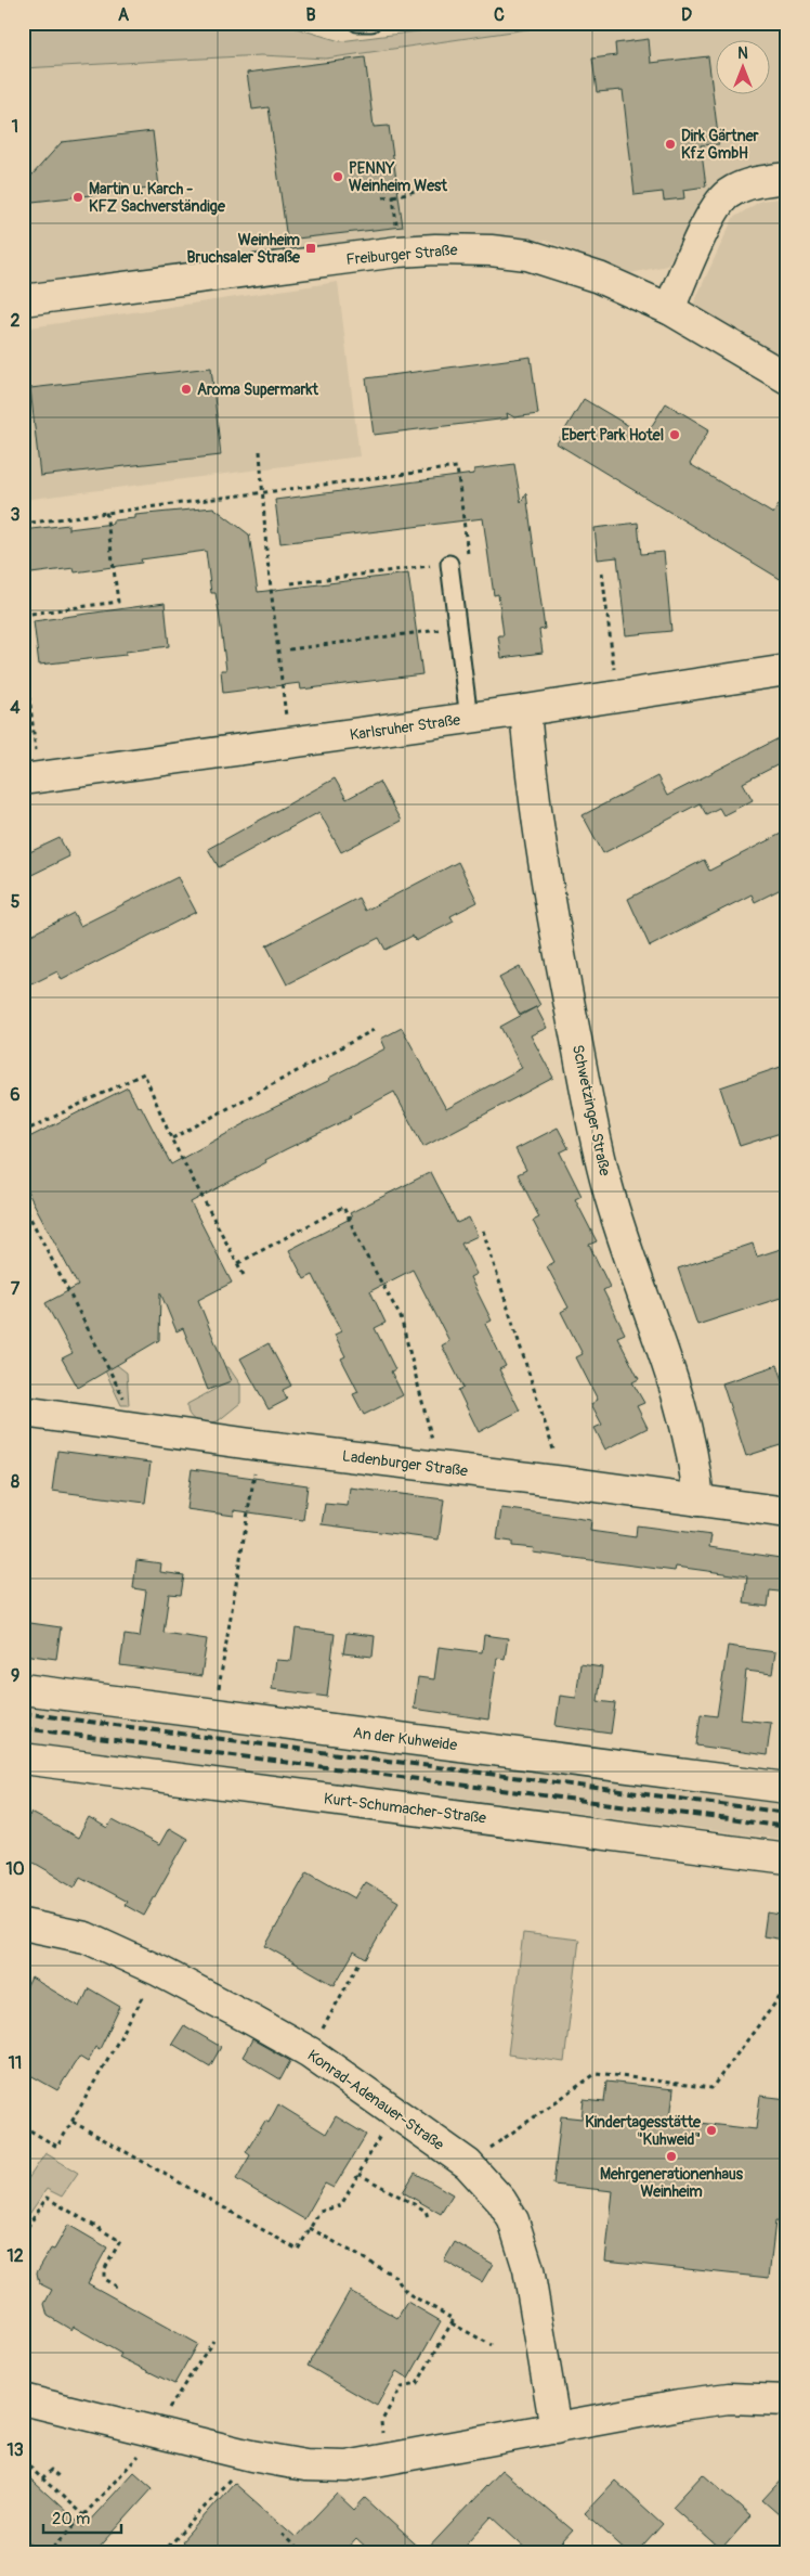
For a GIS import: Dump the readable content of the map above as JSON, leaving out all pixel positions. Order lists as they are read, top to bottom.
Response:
{
  "streets": {
    "street": [
      "Freiburger Straße",
      "Karlsruher Straße",
      "Schwetzinger Straße",
      "Ladenburger Straße",
      "An der Kuhweide",
      "Kurt-Schumacher-Straße",
      "Konrad-Adenauer-Straße"
    ]
  },
  "crossings": [
    ["Karlsruher Straße", "Schwetzinger Straße"],
    ["Schwetzinger Straße", "Ladenburger Straße"]
  ],
  "places": {
    "other": [
      "Dirk Gärtner Kfz GmbH",
      "PENNY Weinheim West",
      "Martin u. Karch - KFZ Sachverständige",
      "Aroma Supermarkt",
      "Ebert Park Hotel",
      "Kindertagesstätte \"Kuhweid\"",
      "Mehrgenerationenhaus Weinheim"
    ],
    "transit": ["Weinheim Bruchsaler Straße"]
  },
  "scale_bar": "20 m",
  "north": "top",
  "grid": {
    "columns": [
      "A",
      "B",
      "C",
      "D"
    ],
    "rows": [
      "1",
      "2",
      "3",
      "4",
      "5",
      "6",
      "7",
      "8",
      "9",
      "10",
      "11",
      "12",
      "13"
    ]
  }
}
